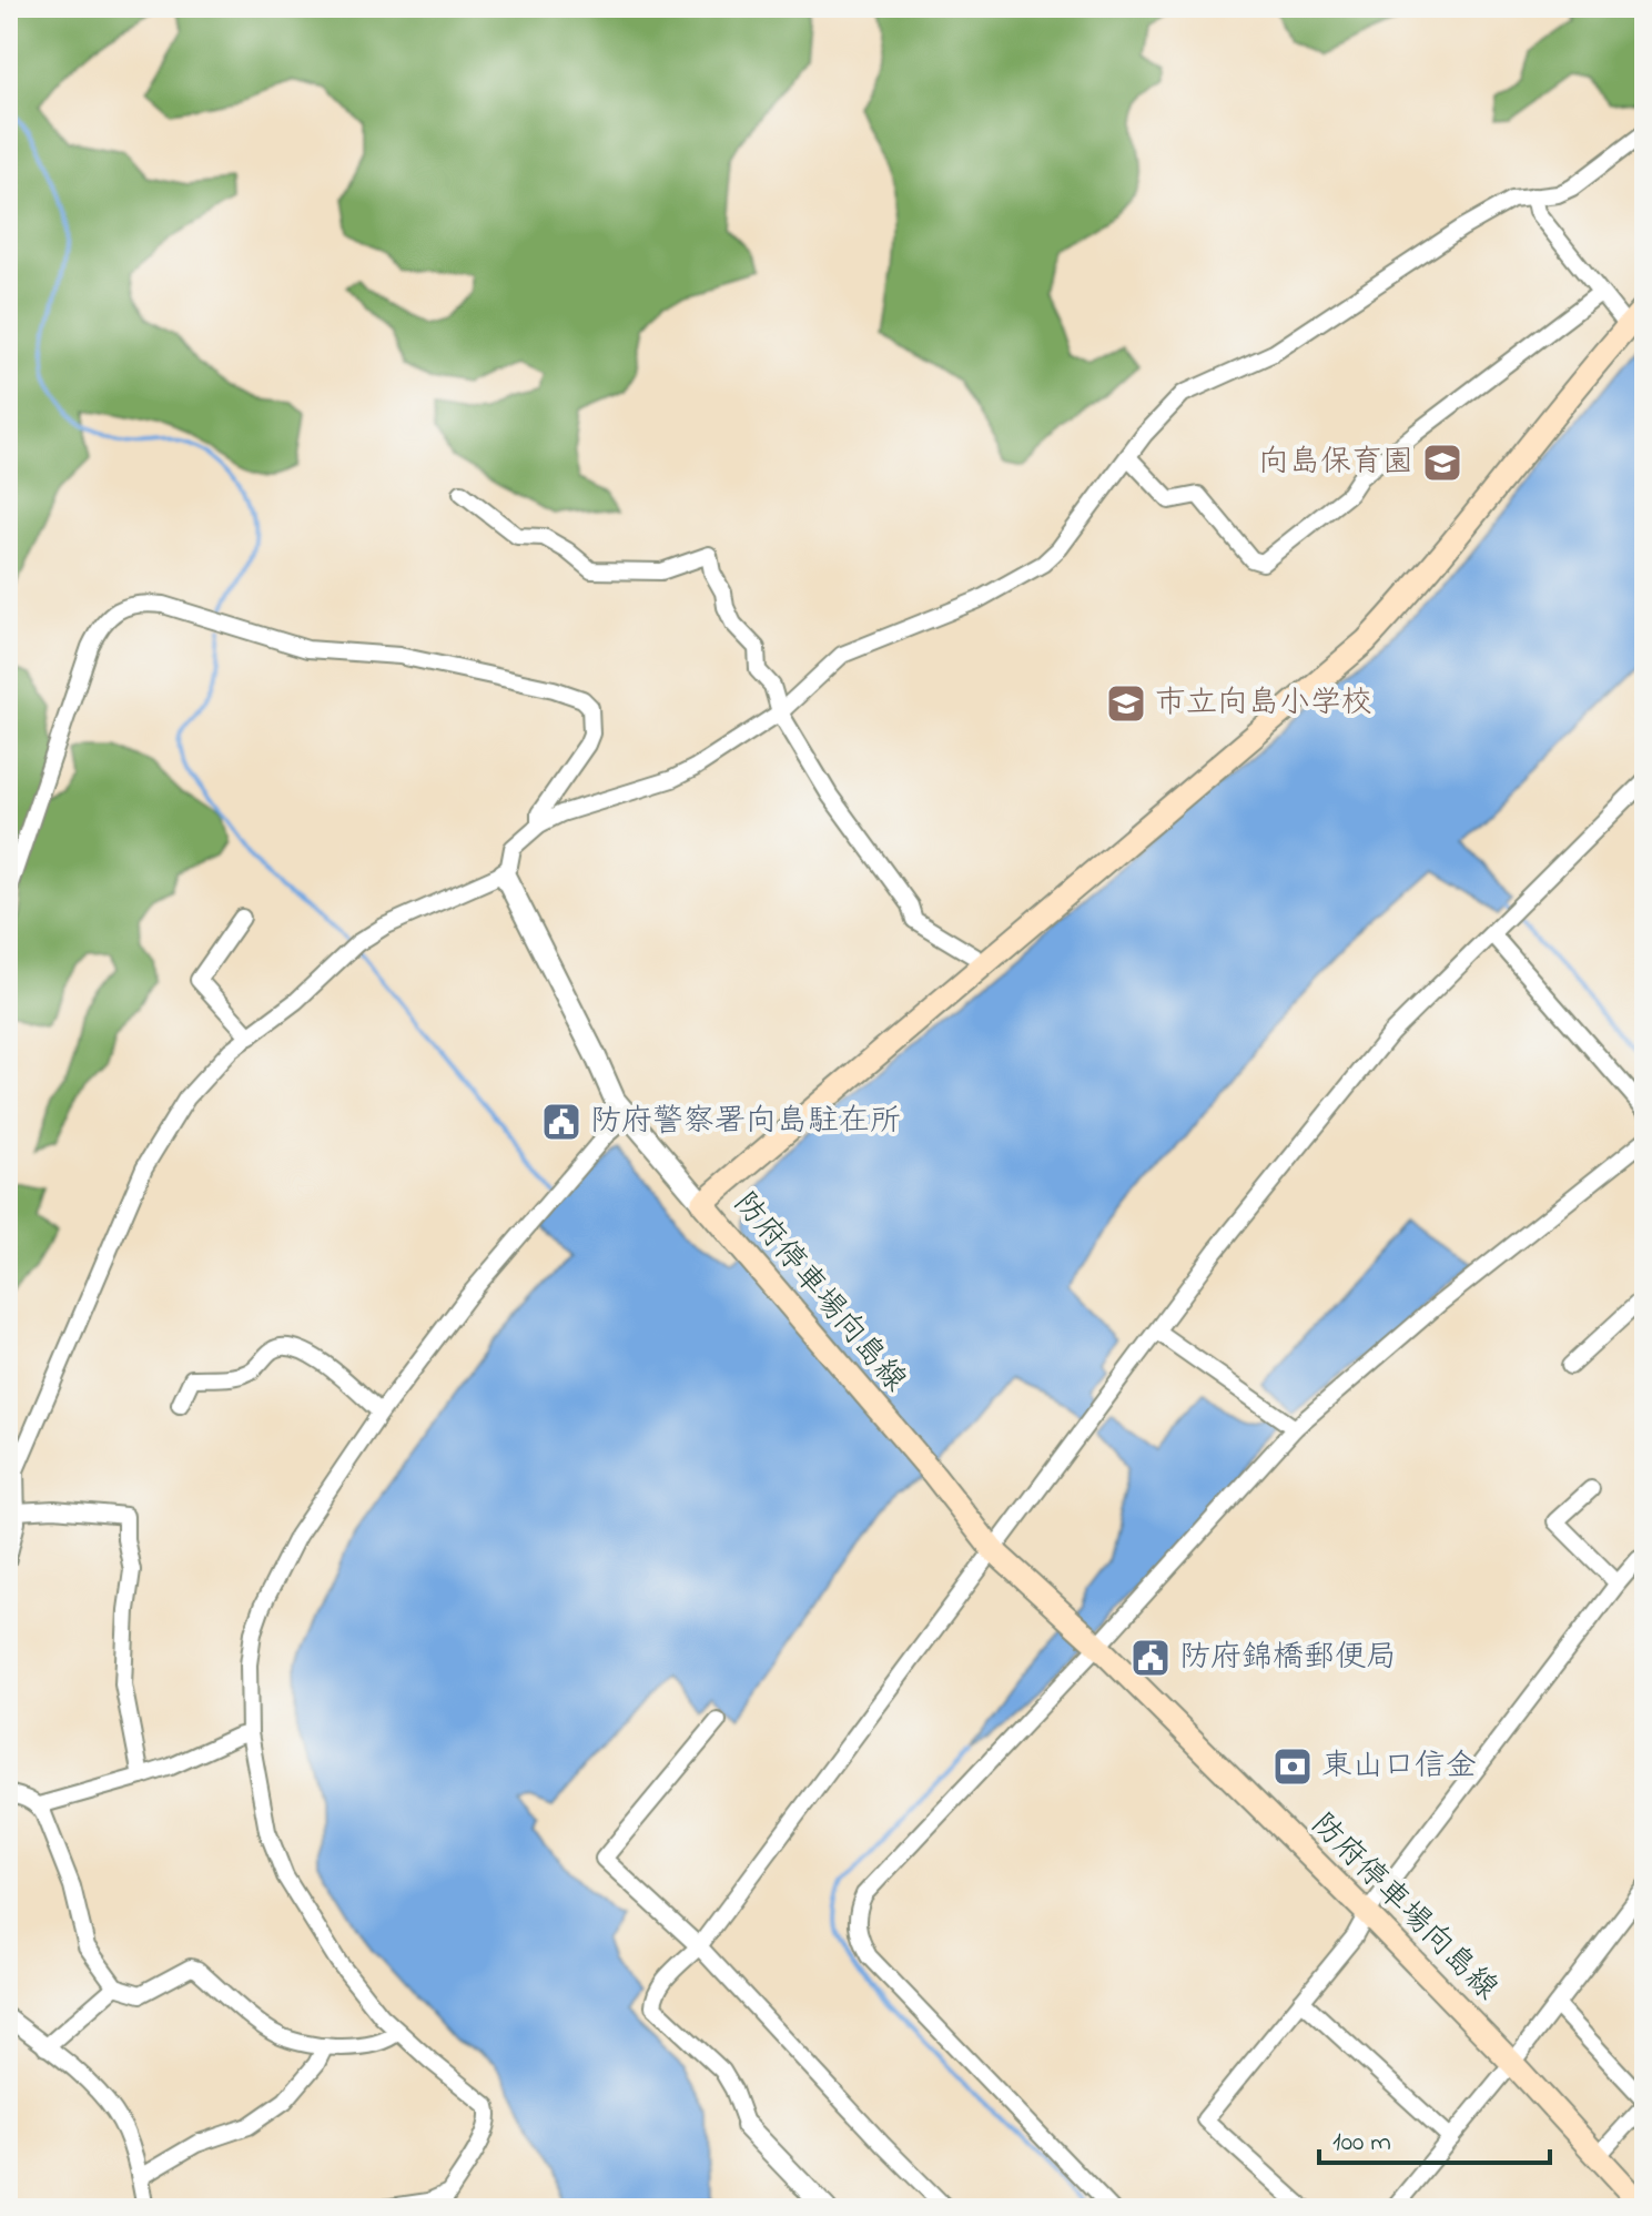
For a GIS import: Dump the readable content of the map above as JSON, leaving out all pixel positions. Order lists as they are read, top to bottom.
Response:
{
  "streets": {
    "main road": ["防府停車場向島線"]
  },
  "places": {
    "school or university": ["向島保育園", "市立向島小学校"],
    "public building": ["防府警察署向島駐在所", "防府錦橋郵便局"],
    "bank": ["東山口信金"]
  },
  "scale_bar": "100 m"
}
